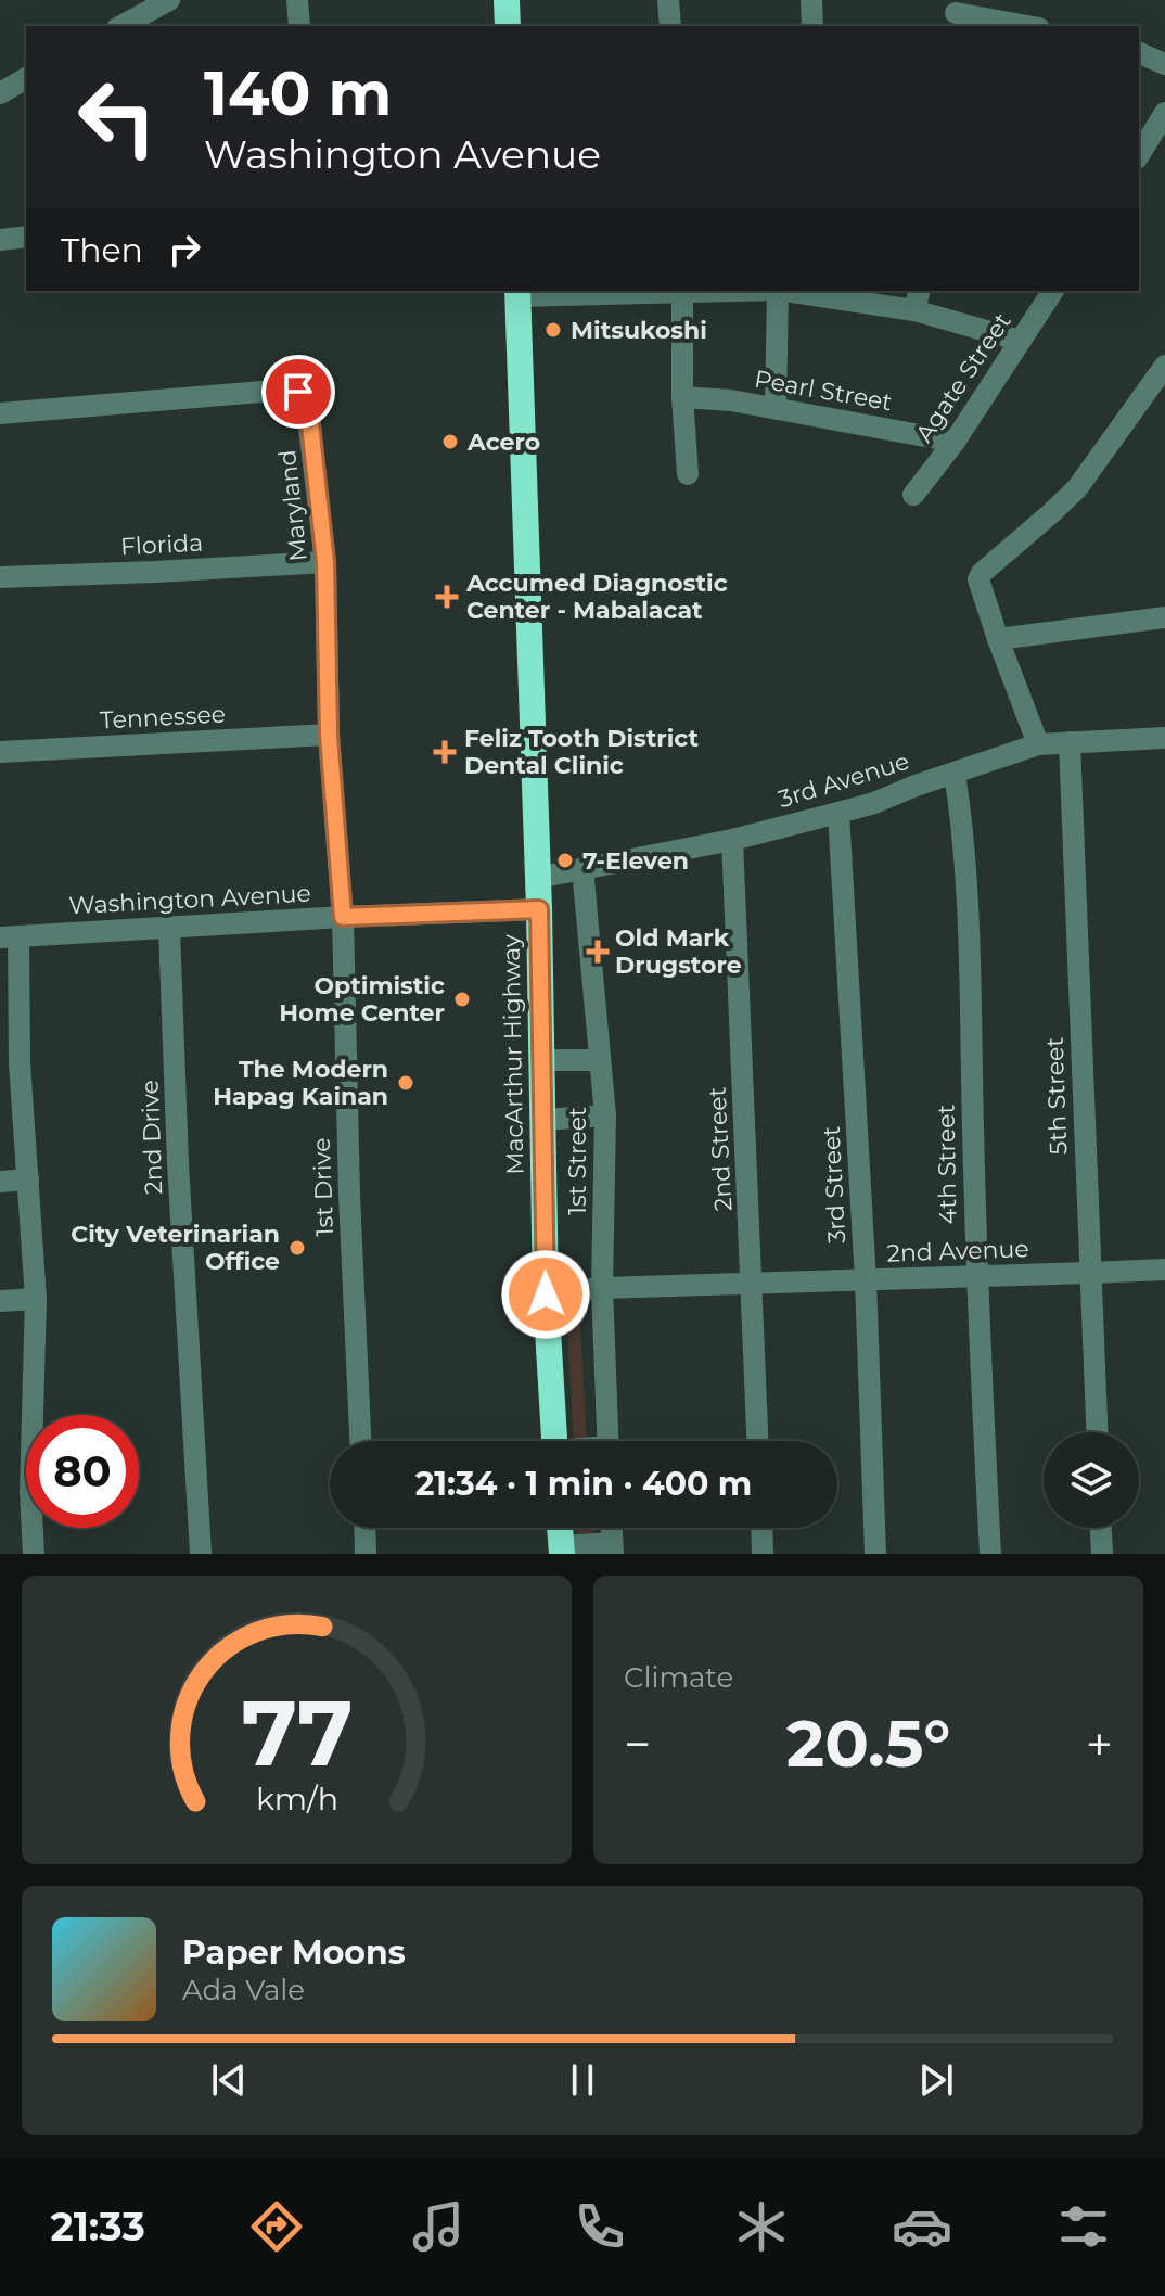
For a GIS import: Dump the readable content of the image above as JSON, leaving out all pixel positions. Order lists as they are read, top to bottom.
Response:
{
  "streets": {
    "highway": ["MacArthur Highway"],
    "street": [
      "Agate Street",
      "Pearl Street",
      "Maryland",
      "Florida",
      "Tennessee",
      "3rd Avenue",
      "Washington Avenue",
      "5th Street",
      "2nd Drive",
      "2nd Street",
      "1st Street",
      "4th Street",
      "3rd Street",
      "1st Drive",
      "2nd Avenue"
    ]
  },
  "crossings": [
    ["Agate Street", "Pearl Street"],
    ["Maryland", "Florida"],
    ["Maryland", "Tennessee"],
    ["Maryland", "Washington Avenue"],
    ["Maryland", "1st Drive"],
    ["3rd Avenue", "MacArthur Highway"],
    ["3rd Avenue", "5th Street"],
    ["3rd Avenue", "2nd Street"],
    ["3rd Avenue", "1st Street"],
    ["3rd Avenue", "4th Street"],
    ["3rd Avenue", "3rd Street"],
    ["Washington Avenue", "MacArthur Highway"],
    ["Washington Avenue", "2nd Drive"],
    ["Washington Avenue", "1st Drive"],
    ["MacArthur Highway", "2nd Avenue"],
    ["5th Street", "2nd Avenue"],
    ["2nd Street", "2nd Avenue"],
    ["1st Street", "2nd Avenue"],
    ["4th Street", "2nd Avenue"],
    ["3rd Street", "2nd Avenue"]
  ],
  "places": {
    "other": [
      "Mitsukoshi",
      "Acero",
      "7-Eleven",
      "Optimistic Home Center",
      "The Modern Hapag Kainan",
      "City Veterinarian Office"
    ],
    "health": ["Accumed Diagnostic Center - Mabalacat", "Feliz Tooth District Dental Clinic", "Old Mark Drugstore"]
  },
  "page": {
    "turn": ["140 m", "Washington Avenue"],
    "then": "Then",
    "limit": "80",
    "trip": "21:34 · 1 min · 400 m",
    "tile": "Climate",
    "heat": ["−", "20.5°", "+"],
    "song": ["Paper Moons", "Ada Vale"],
    "tabs": "21:33",
    "gauge": ["77", "km/h"]
  }
}
